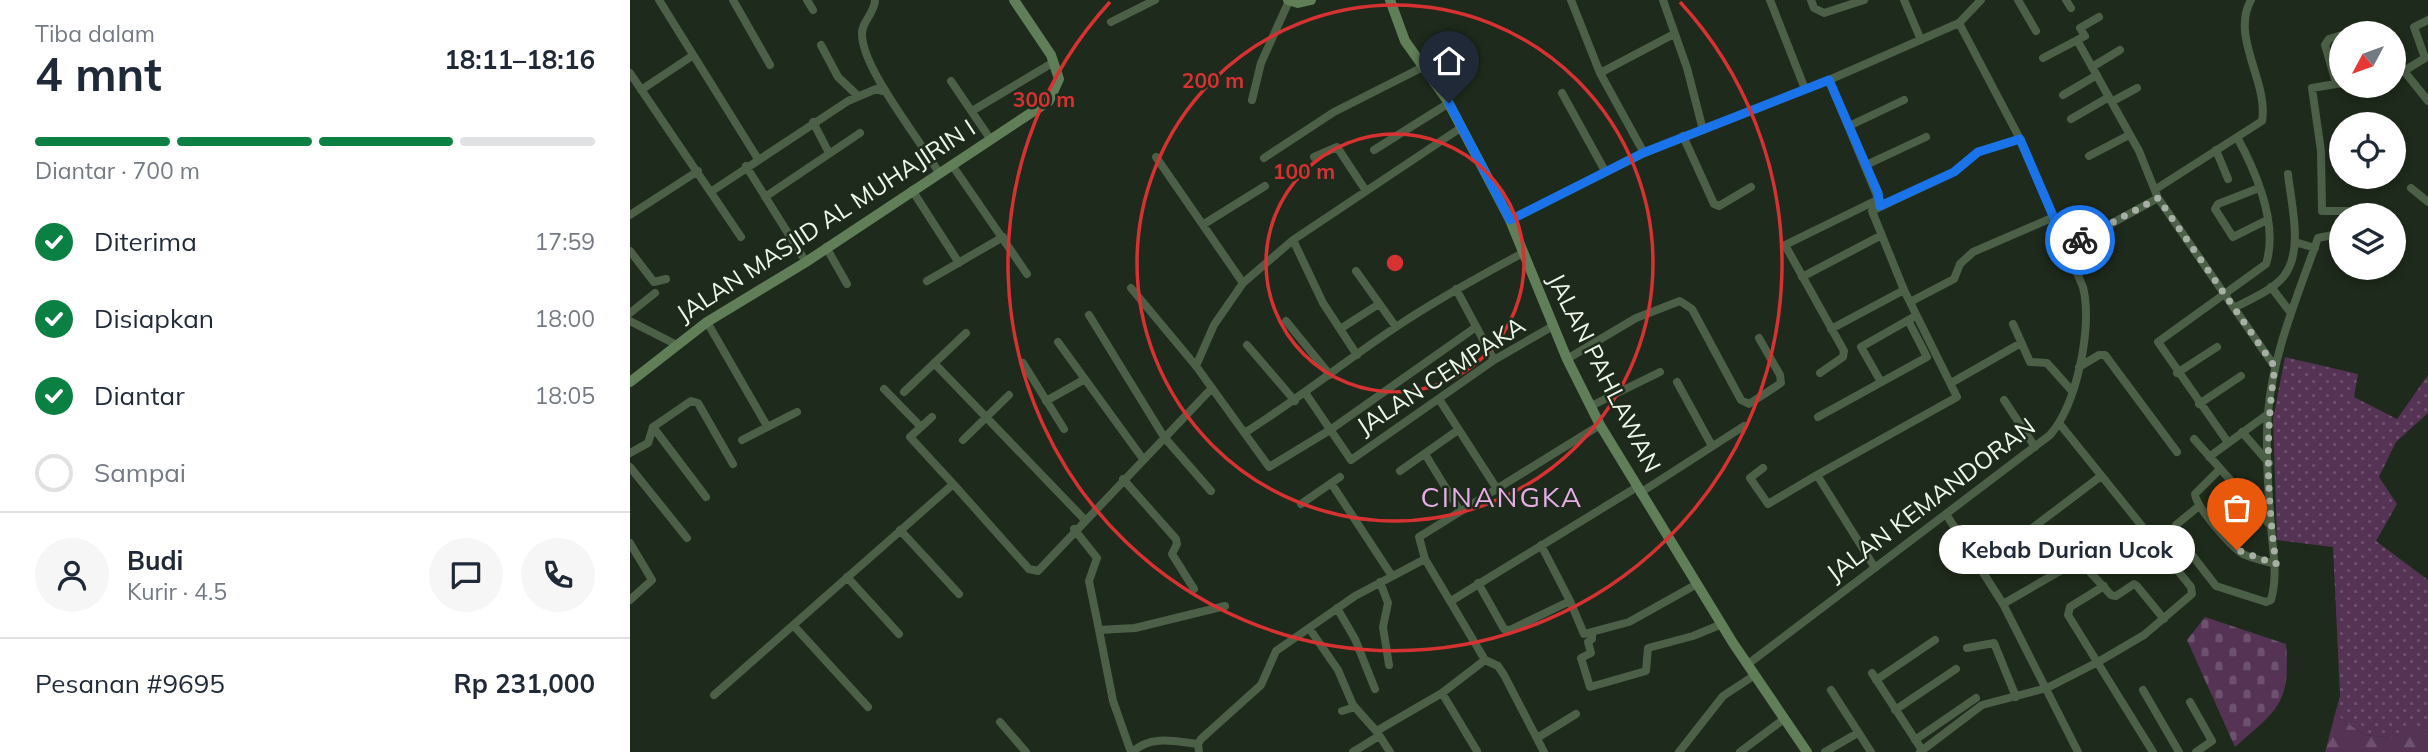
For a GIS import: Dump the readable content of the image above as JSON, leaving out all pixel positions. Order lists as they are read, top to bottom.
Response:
{
  "streets": {
    "street": [
      "JALAN MASJID AL MUHAJIRIN I",
      "JALAN PAHLAWAN",
      "JALAN CEMPAKA",
      "JALAN KEMANDORAN"
    ]
  },
  "crossings": [
    ["JALAN PAHLAWAN", "JALAN CEMPAKA"],
    ["JALAN PAHLAWAN", "JALAN KEMANDORAN"]
  ],
  "districts": ["CINANGKA"],
  "places": ["Kebab Durian Ucok"],
  "north": "bottom left",
  "page": {
    "heading": ["4 mnt", "Tiba dalam", "18:11–18:16"],
    "panel": [
      "Budi",
      "Kurir · 4.5",
      "Pesanan #9695",
      "Rp 231,000"
    ],
    "bar": "Diantar · 700 m",
    "list": [
      ["Diterima", "17:59"],
      ["Disiapkan", "18:00"],
      ["Diantar", "18:05"],
      "Sampai"
    ],
    "bubble": "Kebab Durian Ucok"
  },
  "rings": ["200 m", "300 m", "100 m"]
}
